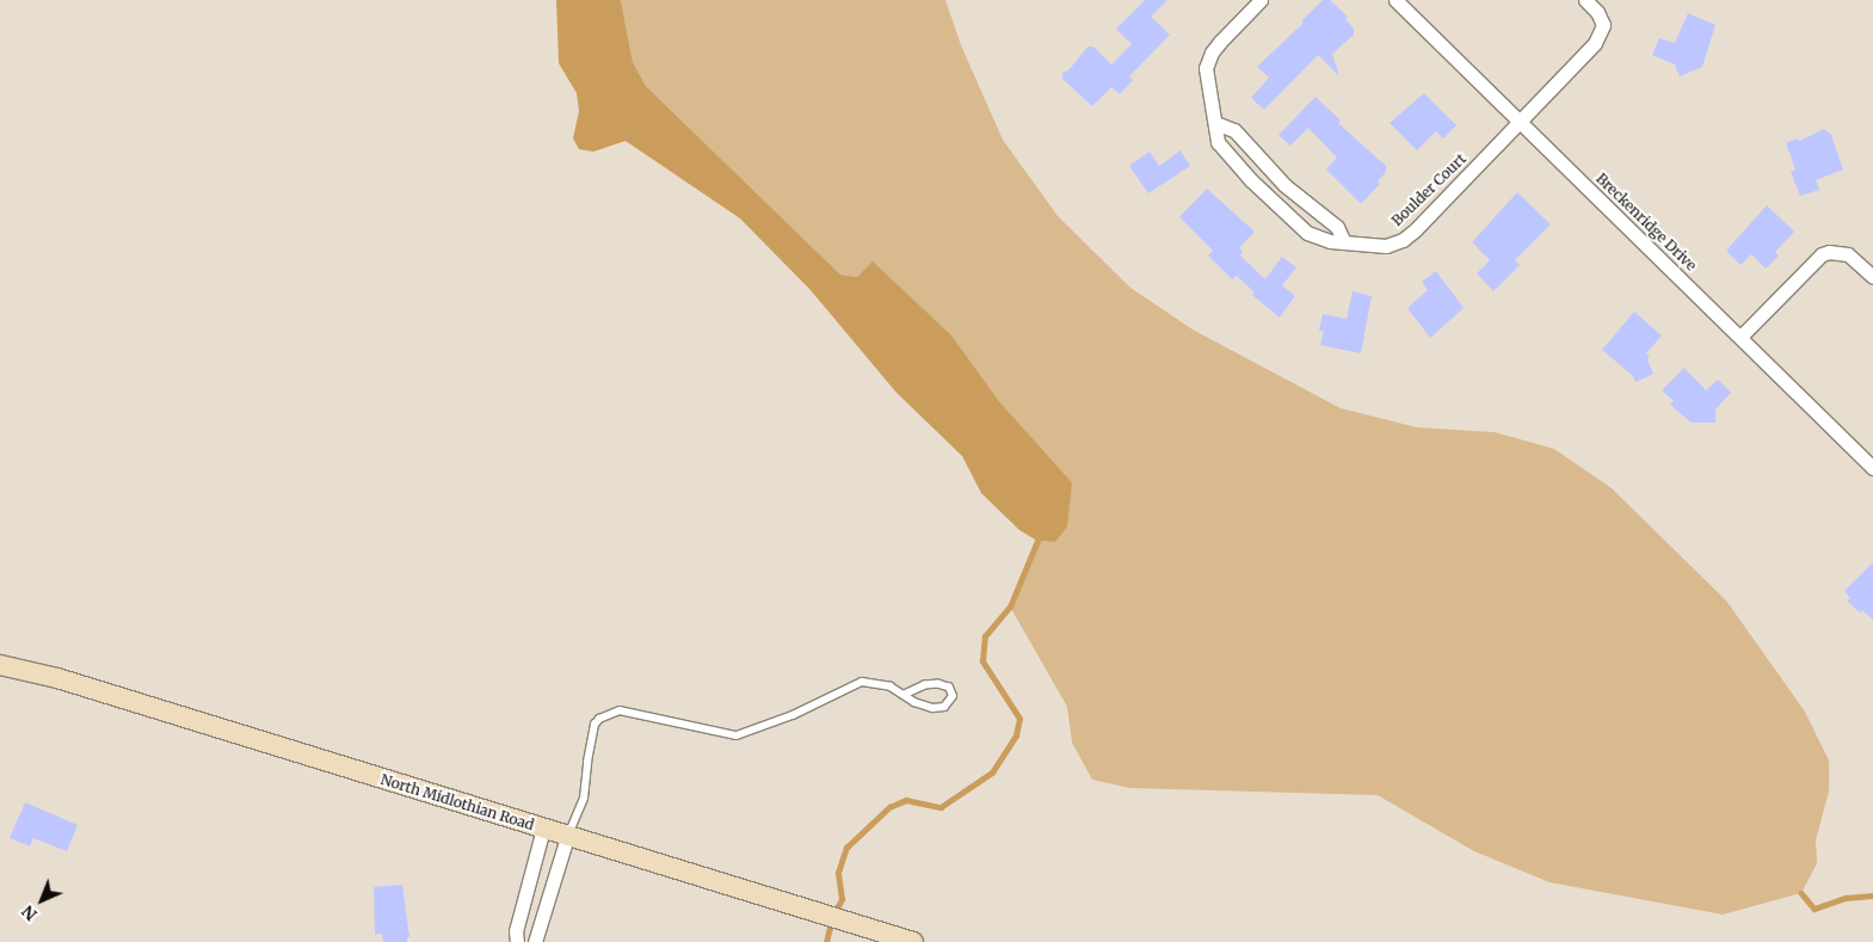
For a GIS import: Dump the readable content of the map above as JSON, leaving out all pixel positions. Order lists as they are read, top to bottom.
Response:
{
  "streets": {
    "main road": ["North Midlothian Road"],
    "street": ["Boulder Court", "Breckenridge Drive"]
  },
  "crossings": [
    ["Boulder Court", "Breckenridge Drive"]
  ],
  "north": "bottom left"
}
